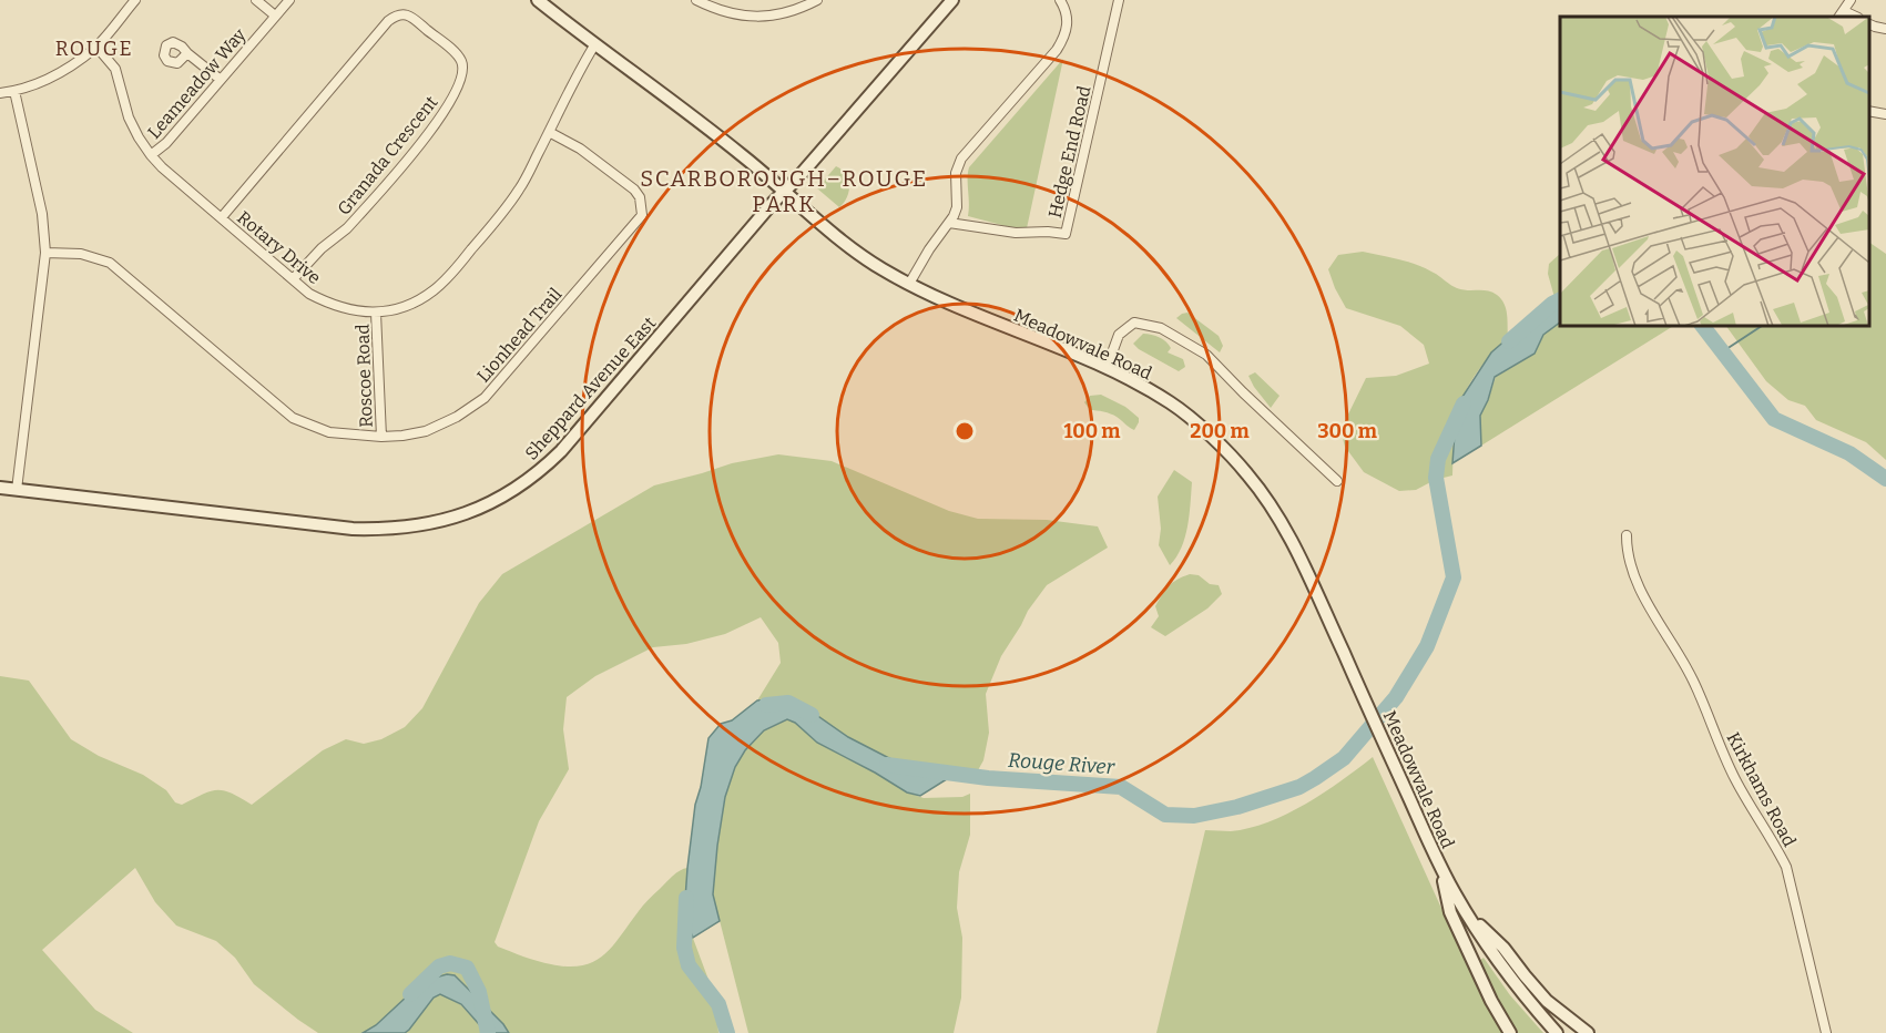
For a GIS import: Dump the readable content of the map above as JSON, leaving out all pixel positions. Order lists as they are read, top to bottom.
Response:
{
  "streets": {
    "main road": ["Meadowvale Road", "Sheppard Avenue East"],
    "street": [
      "Leameadow Way",
      "Hedge End Road",
      "Granada Crescent",
      "Rotary Drive",
      "Lionhead Trail",
      "Roscoe Road",
      "Kirkhams Road"
    ]
  },
  "crossings": [
    ["Leameadow Way", "Rotary Drive"],
    ["Granada Crescent", "Rotary Drive"],
    ["Rotary Drive", "Lionhead Trail"],
    ["Rotary Drive", "Meadowvale Road"],
    ["Rotary Drive", "Roscoe Road"],
    ["Lionhead Trail", "Roscoe Road"],
    ["Meadowvale Road", "Sheppard Avenue East"]
  ],
  "districts": ["ROUGE", "SCARBOROUGH–ROUGE PARK"],
  "water": ["Rouge River"],
  "rings": ["100 m", "200 m", "300 m"]
}
